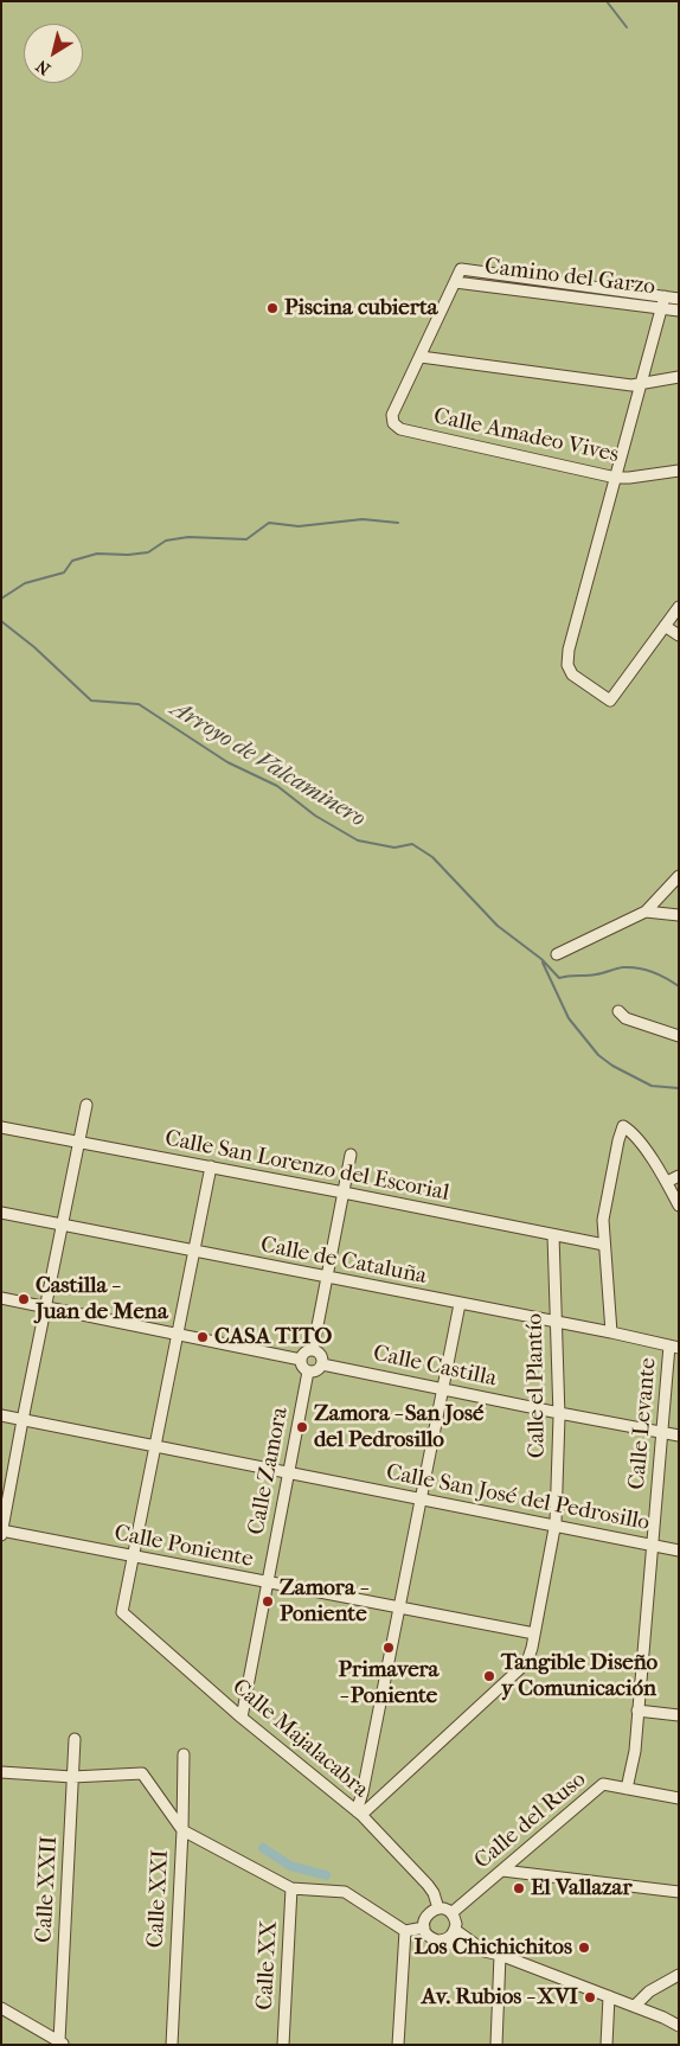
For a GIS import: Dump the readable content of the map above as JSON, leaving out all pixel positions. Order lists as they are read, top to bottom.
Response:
{
  "streets": {
    "street": [
      "Camino del Garzo",
      "Calle Amadeo Vives",
      "Calle San Lorenzo del Escorial",
      "Calle de Cataluña",
      "Calle Castilla",
      "Calle el Plantío",
      "Calle Levante",
      "Calle Zamora",
      "Calle San José del Pedrosillo",
      "Calle Poniente",
      "Calle Majalacabra",
      "Calle del Ruso",
      "Calle XXII",
      "Calle XXI",
      "Calle XX"
    ]
  },
  "crossings": [
    ["Calle San Lorenzo del Escorial", "Calle el Plantío"],
    ["Calle de Cataluña", "Calle el Plantío"],
    ["Calle de Cataluña", "Calle Levante"],
    ["Calle Castilla", "Calle el Plantío"],
    ["Calle Castilla", "Calle Levante"],
    ["Calle Castilla", "Calle Zamora"],
    ["Calle el Plantío", "Calle San José del Pedrosillo"],
    ["Calle el Plantío", "Calle Poniente"],
    ["Calle el Plantío", "Calle Majalacabra"],
    ["Calle Levante", "Calle San José del Pedrosillo"],
    ["Calle Levante", "Calle del Ruso"],
    ["Calle Zamora", "Calle San José del Pedrosillo"],
    ["Calle Zamora", "Calle Poniente"],
    ["Calle Zamora", "Calle Majalacabra"],
    ["Calle Poniente", "Calle Majalacabra"],
    ["Calle Majalacabra", "Calle del Ruso"]
  ],
  "water": ["Arroyo de Valcaminero"],
  "places": [
    "Piscina cubierta",
    "Castilla - Juan de Mena",
    "CASA TITO",
    "Zamora - San José del Pedrosillo",
    "Zamora - Poniente",
    "Primavera - Poniente",
    "Tangible Diseño y Comunicación",
    "El Vallazar",
    "Los Chichichitos",
    "Av. Rubios - XVI"
  ],
  "north": "bottom left"
}
